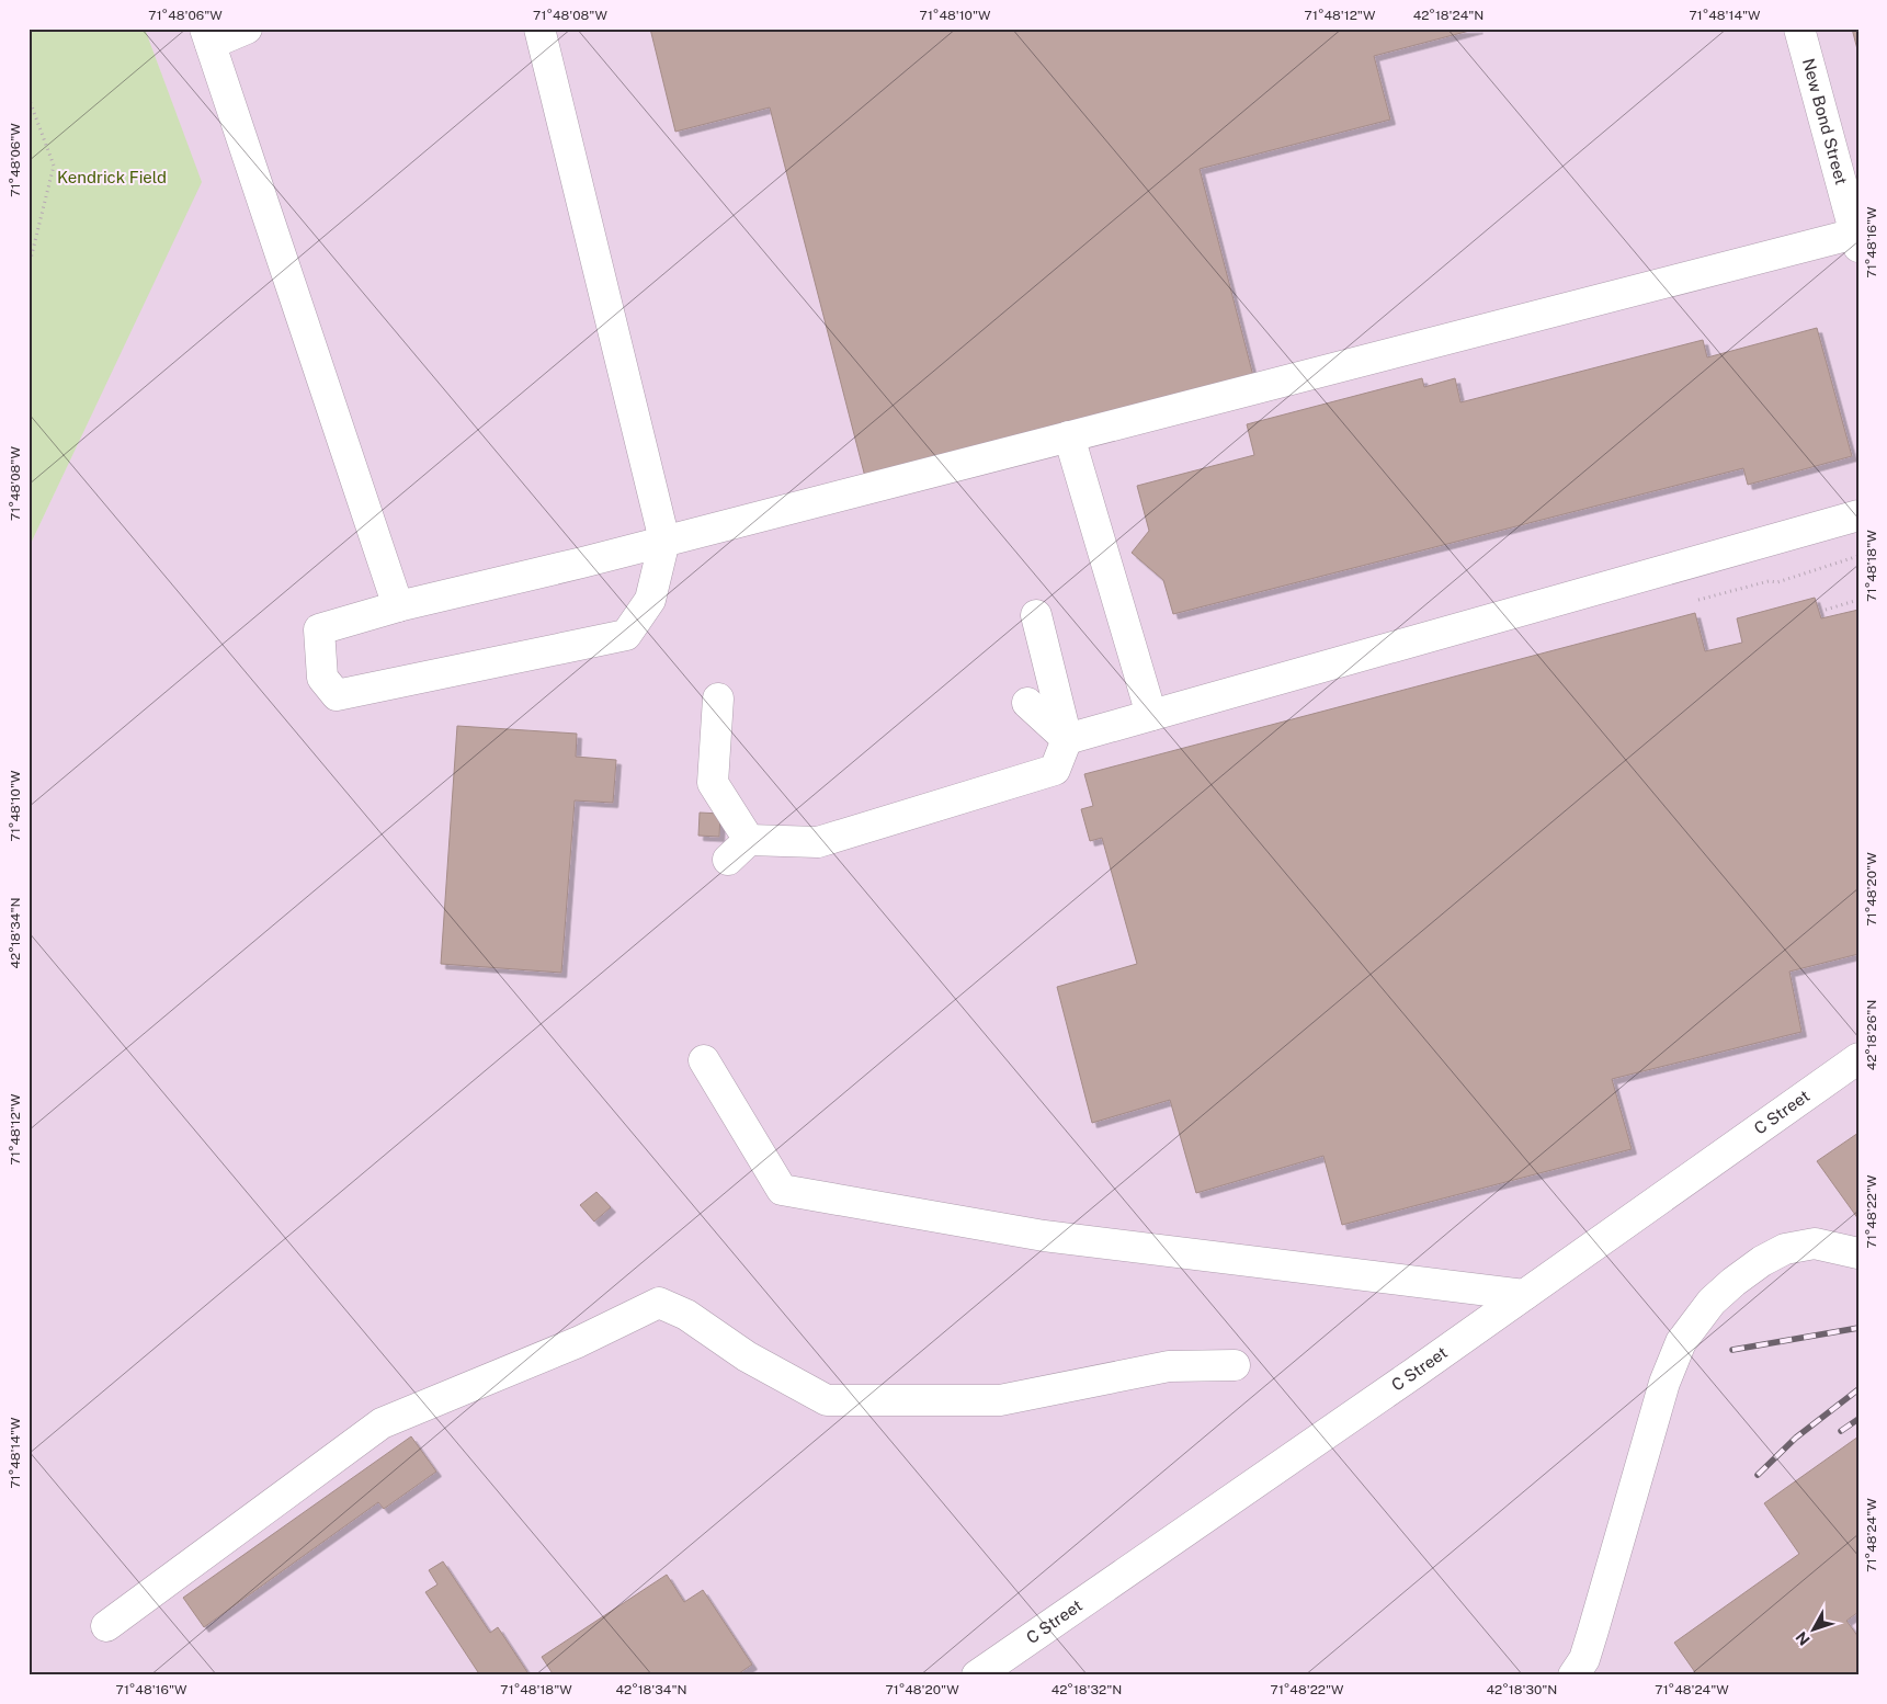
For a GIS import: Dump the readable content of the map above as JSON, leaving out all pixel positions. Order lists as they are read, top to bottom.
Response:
{
  "streets": {
    "street": ["New Bond Street", "C Street"]
  },
  "parks": ["Kendrick Field"],
  "north": "bottom left",
  "coordinates": [
    "71°48'06\"W",
    "71°48'08\"W",
    "71°48'10\"W",
    "71°48'12\"W",
    "42°18'24\"N",
    "71°48'14\"W",
    "71°48'16\"W",
    "71°48'18\"W",
    "71°48'20\"W",
    "42°18'34\"N",
    "42°18'26\"N",
    "71°48'22\"W",
    "71°48'24\"W",
    "42°18'32\"N",
    "42°18'30\"N"
  ]
}
